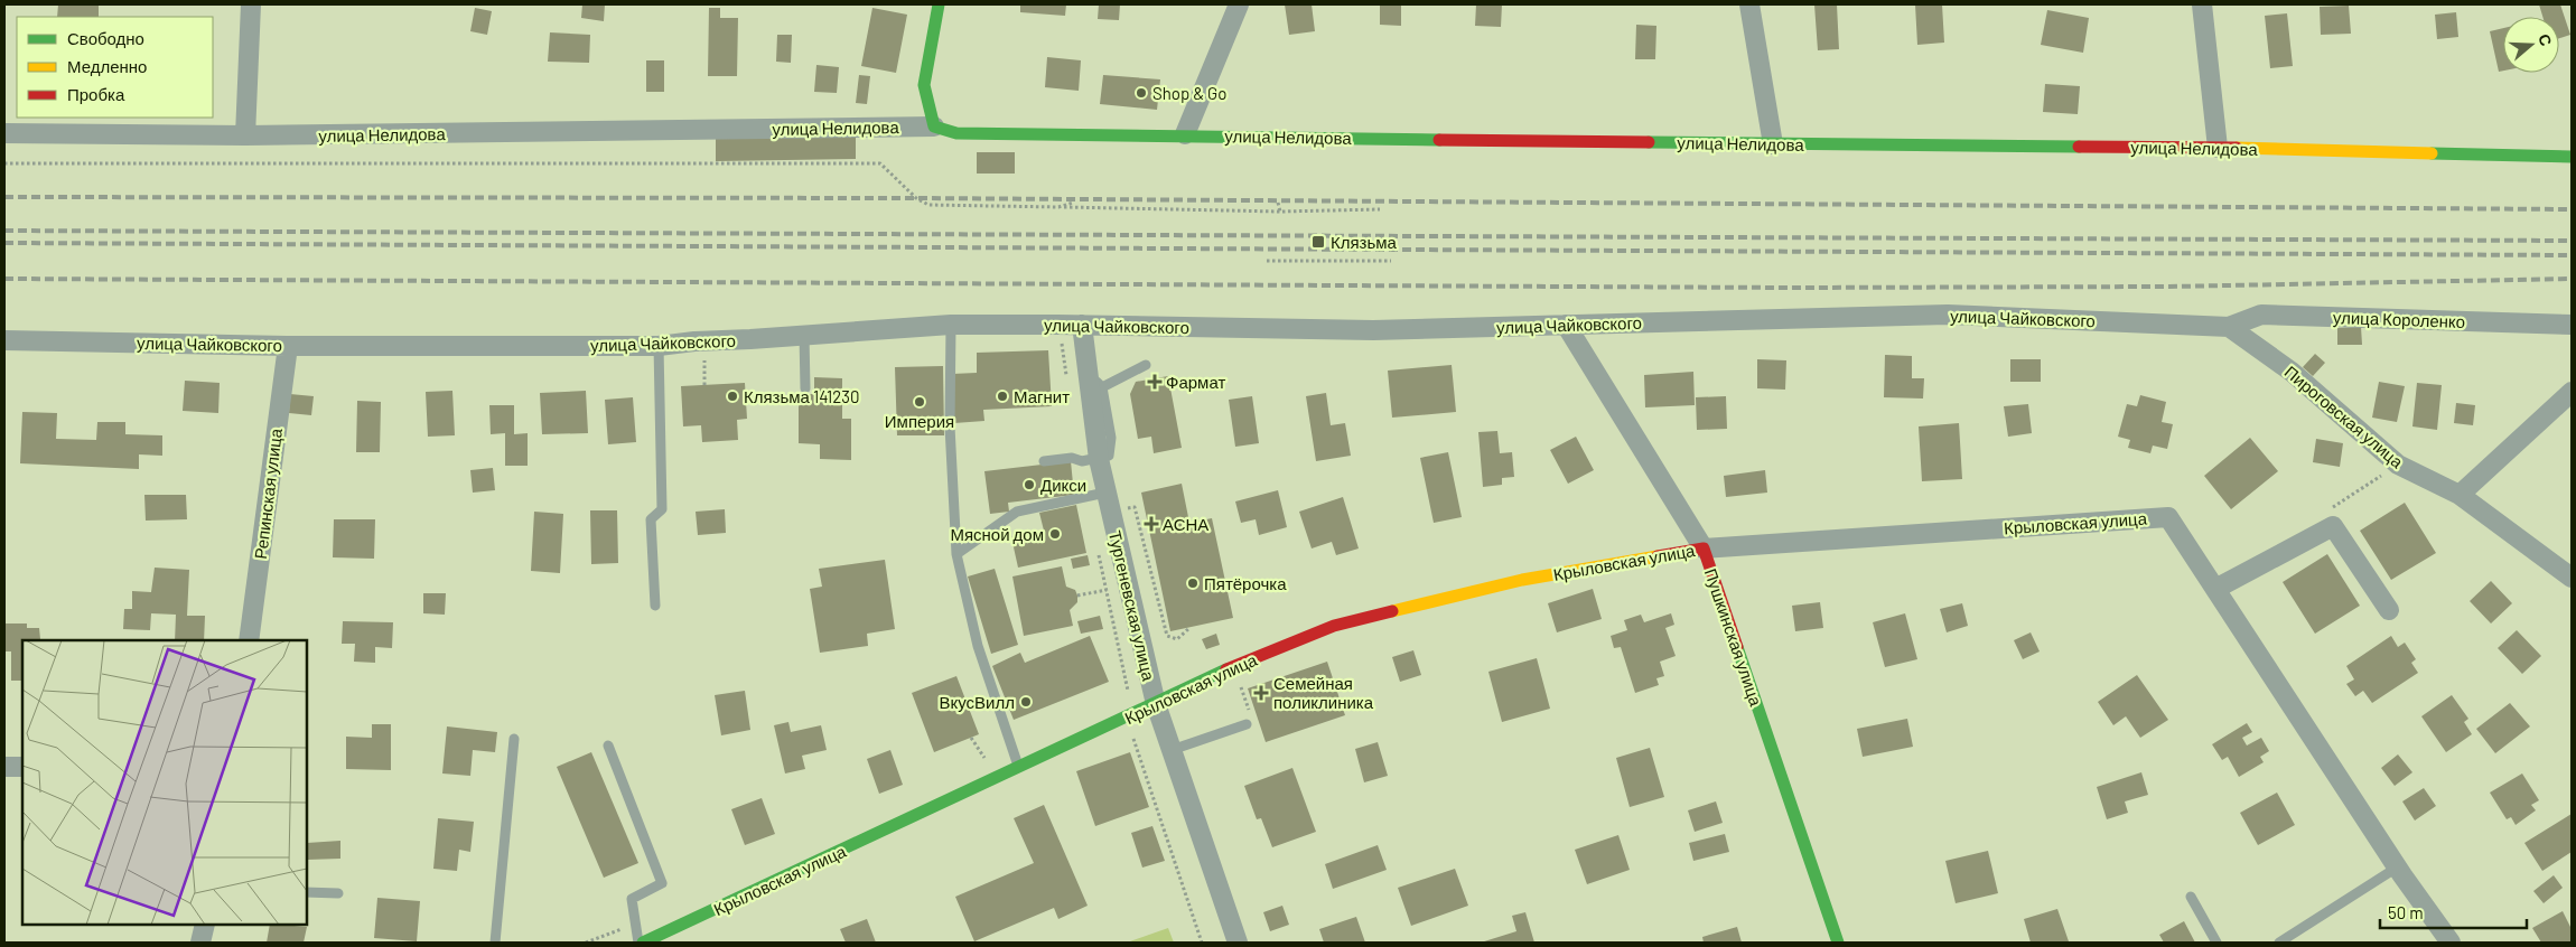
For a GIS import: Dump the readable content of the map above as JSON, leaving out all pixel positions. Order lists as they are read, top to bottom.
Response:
{
  "streets": {
    "main road": ["улица Нелидова", "Крыловская улица", "Пушкинская улица"],
    "street": [
      "улица Чайковского",
      "улица Короленко",
      "Пироговская улица",
      "Репинская улица",
      "Тургеневская улица"
    ]
  },
  "crossings": [
    ["улица Чайковского", "улица Короленко"],
    ["улица Чайковского", "Пироговская улица"],
    ["улица Чайковского", "Репинская улица"],
    ["улица Чайковского", "Тургеневская улица"],
    ["улица Чайковского", "Пушкинская улица"],
    ["улица Короленко", "Пироговская улица"],
    ["Крыловская улица", "Тургеневская улица"],
    ["Крыловская улица", "Пушкинская улица"]
  ],
  "places": {
    "other": [
      "Shop & Go",
      "Клязьма 141230",
      "Магнит",
      "Империя",
      "Дикси",
      "Мясной дом",
      "Пятёрочка",
      "ВкусВилл"
    ],
    "transit": ["Клязьма"],
    "health": ["Фармат", "АСНА", "Семейная поликлиника"]
  },
  "legend": ["Свободно", "Медленно", "Пробка"],
  "scale_bar": "50 m",
  "north": "right"
}
